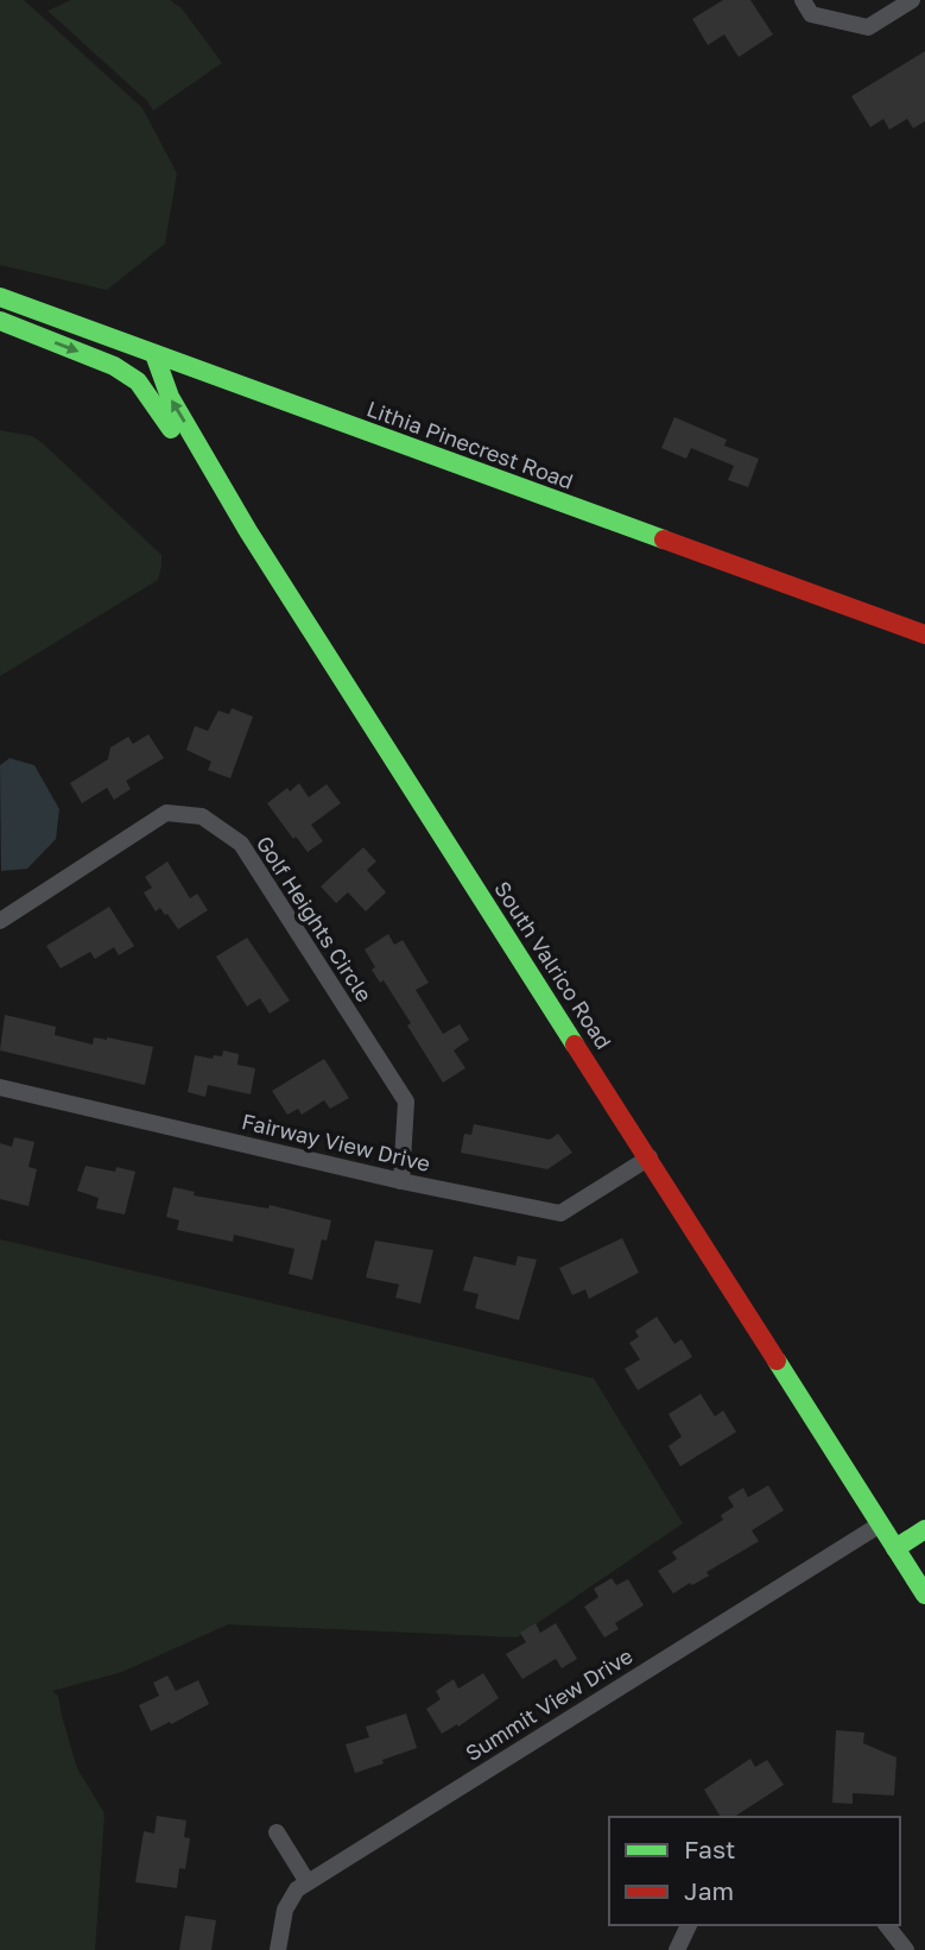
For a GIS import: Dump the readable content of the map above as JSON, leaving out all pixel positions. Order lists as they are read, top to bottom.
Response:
{
  "streets": {
    "street": [
      "Lithia Pinecrest Road",
      "Golf Heights Circle",
      "South Valrico Road",
      "Fairway View Drive",
      "Summit View Drive"
    ]
  },
  "crossings": [
    ["Lithia Pinecrest Road", "South Valrico Road"],
    ["Golf Heights Circle", "Fairway View Drive"],
    ["South Valrico Road", "Fairway View Drive"],
    ["South Valrico Road", "Summit View Drive"]
  ],
  "legend": ["Fast", "Jam"]
}
